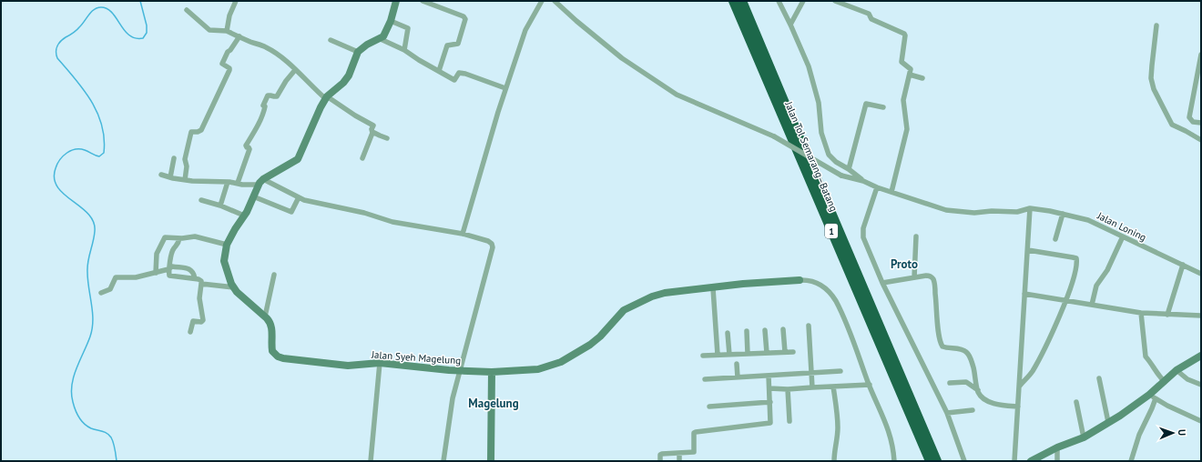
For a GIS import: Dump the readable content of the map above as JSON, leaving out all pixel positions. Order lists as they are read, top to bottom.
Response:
{
  "streets": {
    "highway": ["Jalan Tol Semarang–Batang", "1"],
    "street": ["Jalan Loning", "Jalan Syeh Magelung"]
  },
  "districts": ["Proto", "Magelung"],
  "north": "right"
}
